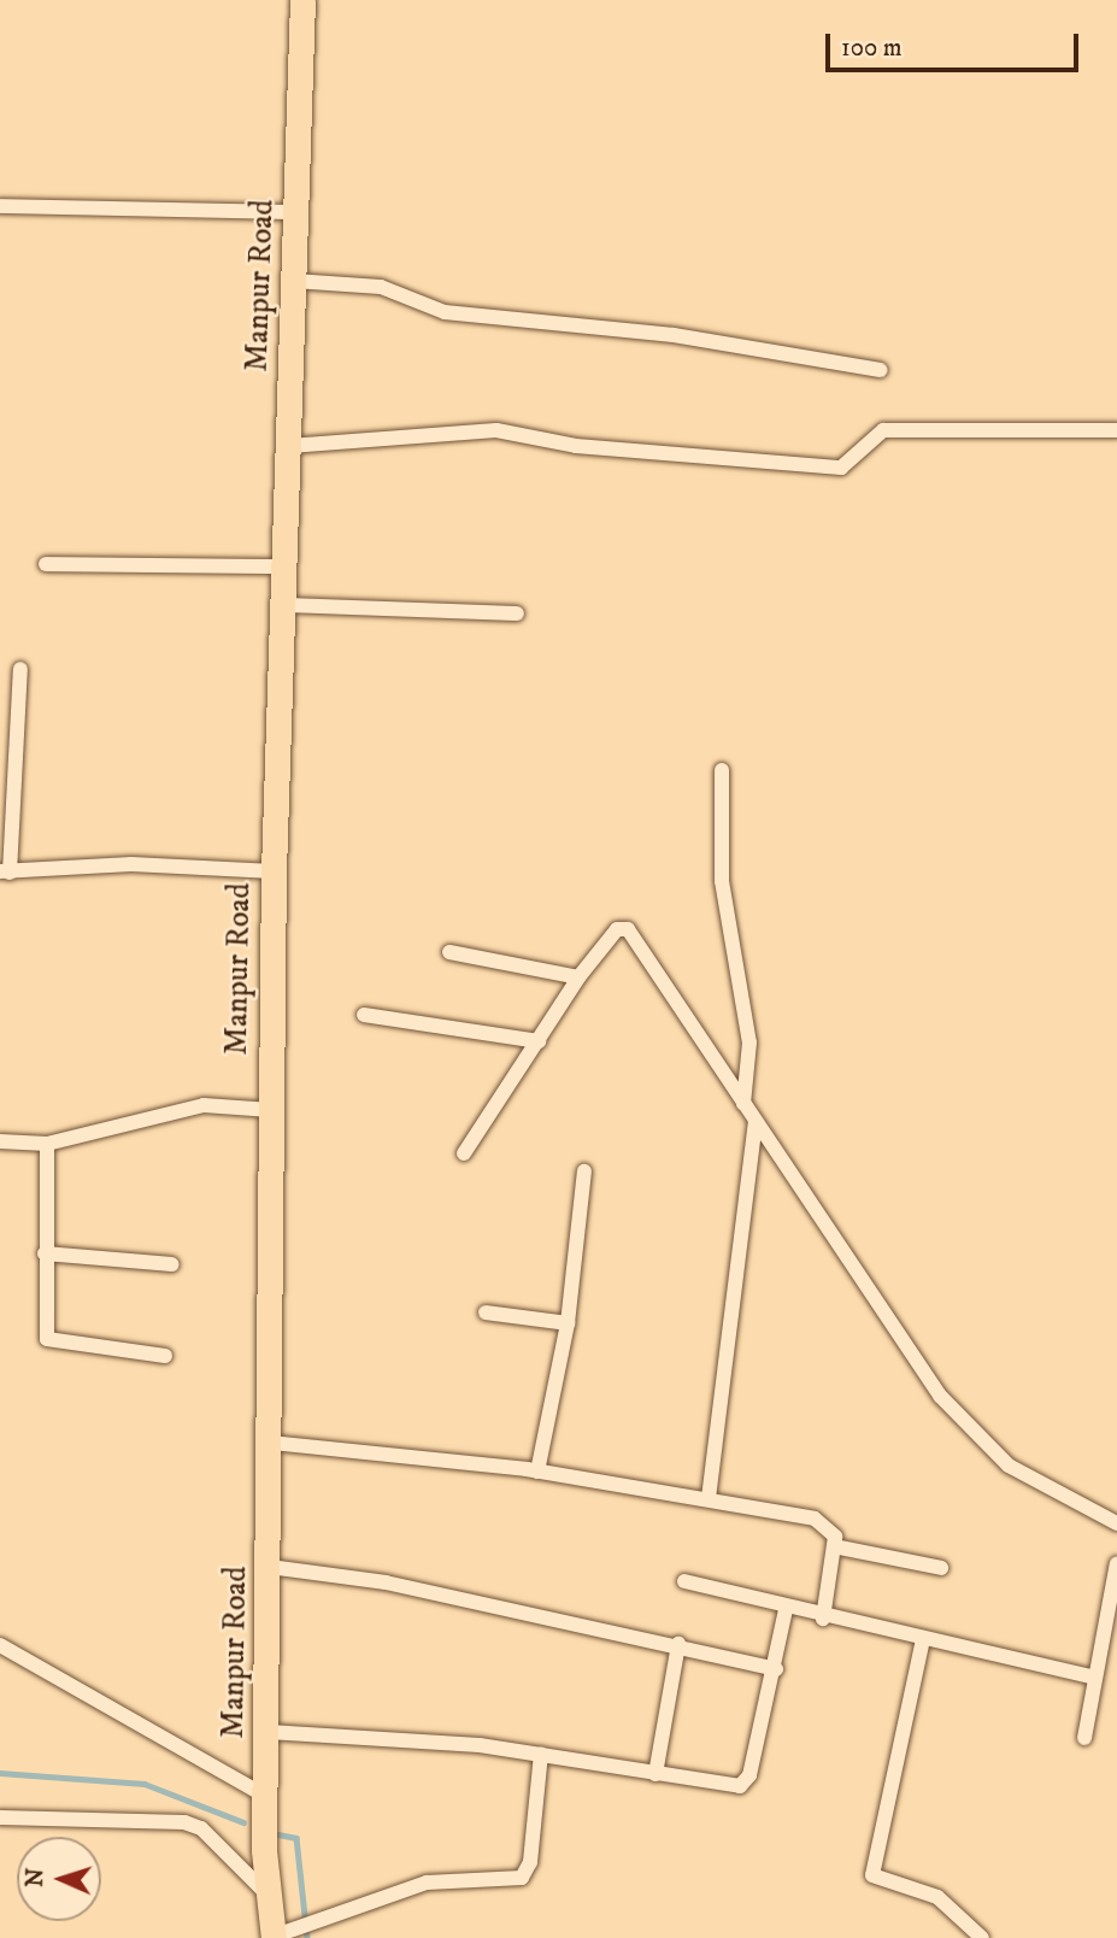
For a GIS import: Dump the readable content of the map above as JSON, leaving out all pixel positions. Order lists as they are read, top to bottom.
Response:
{
  "streets": {
    "highway": ["Manpur Road"]
  },
  "scale_bar": "100 m",
  "north": "left"
}
